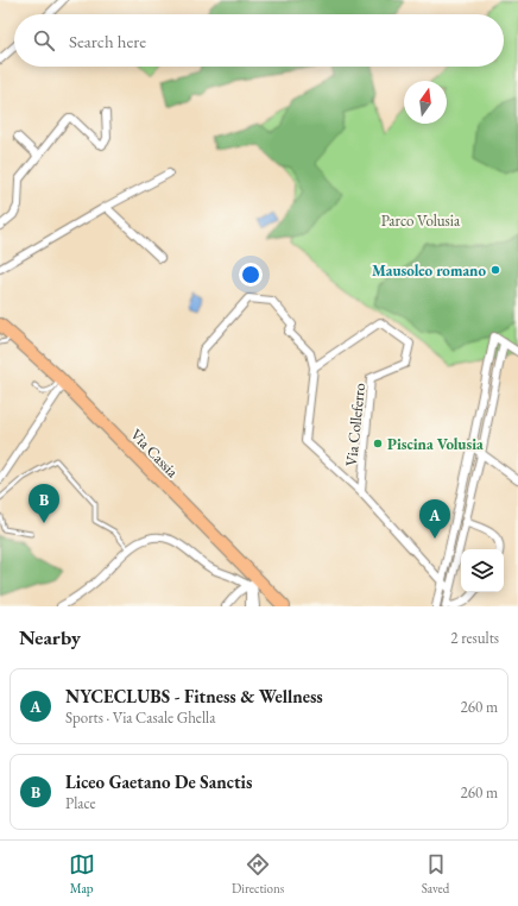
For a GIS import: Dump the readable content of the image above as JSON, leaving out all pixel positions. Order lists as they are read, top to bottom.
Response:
{
  "streets": {
    "main road": ["Via Cassia"],
    "street": ["Via Colleferro"]
  },
  "parks": ["Parco Volusia"],
  "places": ["Mausoleo romano", "Piscina Volusia"],
  "north": "top",
  "page": {
    "search": "Search here",
    "pins": ["B", "A"],
    "heading": ["Nearby", "2 results"],
    "list": [
      {
        "mark": "A",
        "name": "NYCECLUBS - Fitness & Wellness",
        "note": "Sports · Via Casale Ghella",
        "value": "260 m"
      },
      {
        "mark": "B",
        "name": "Liceo Gaetano De Sanctis",
        "note": "Place",
        "value": "260 m"
      }
    ],
    "nav": ["Map", "Directions", "Saved"]
  }
}
